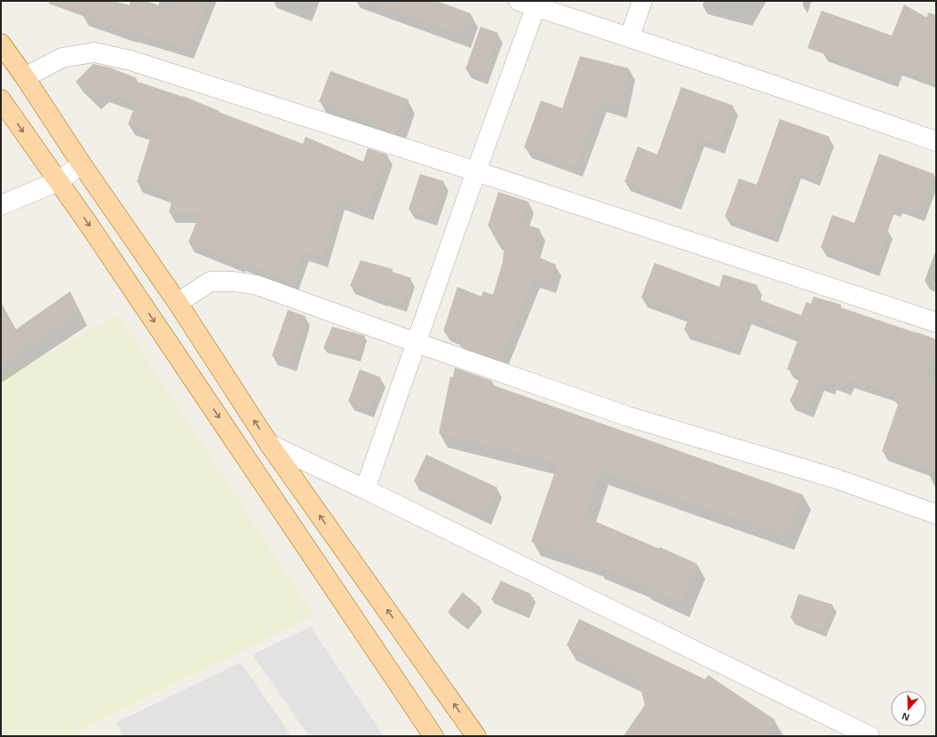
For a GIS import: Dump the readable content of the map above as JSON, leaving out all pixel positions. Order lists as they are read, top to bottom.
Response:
{
  "north": "bottom"
}
